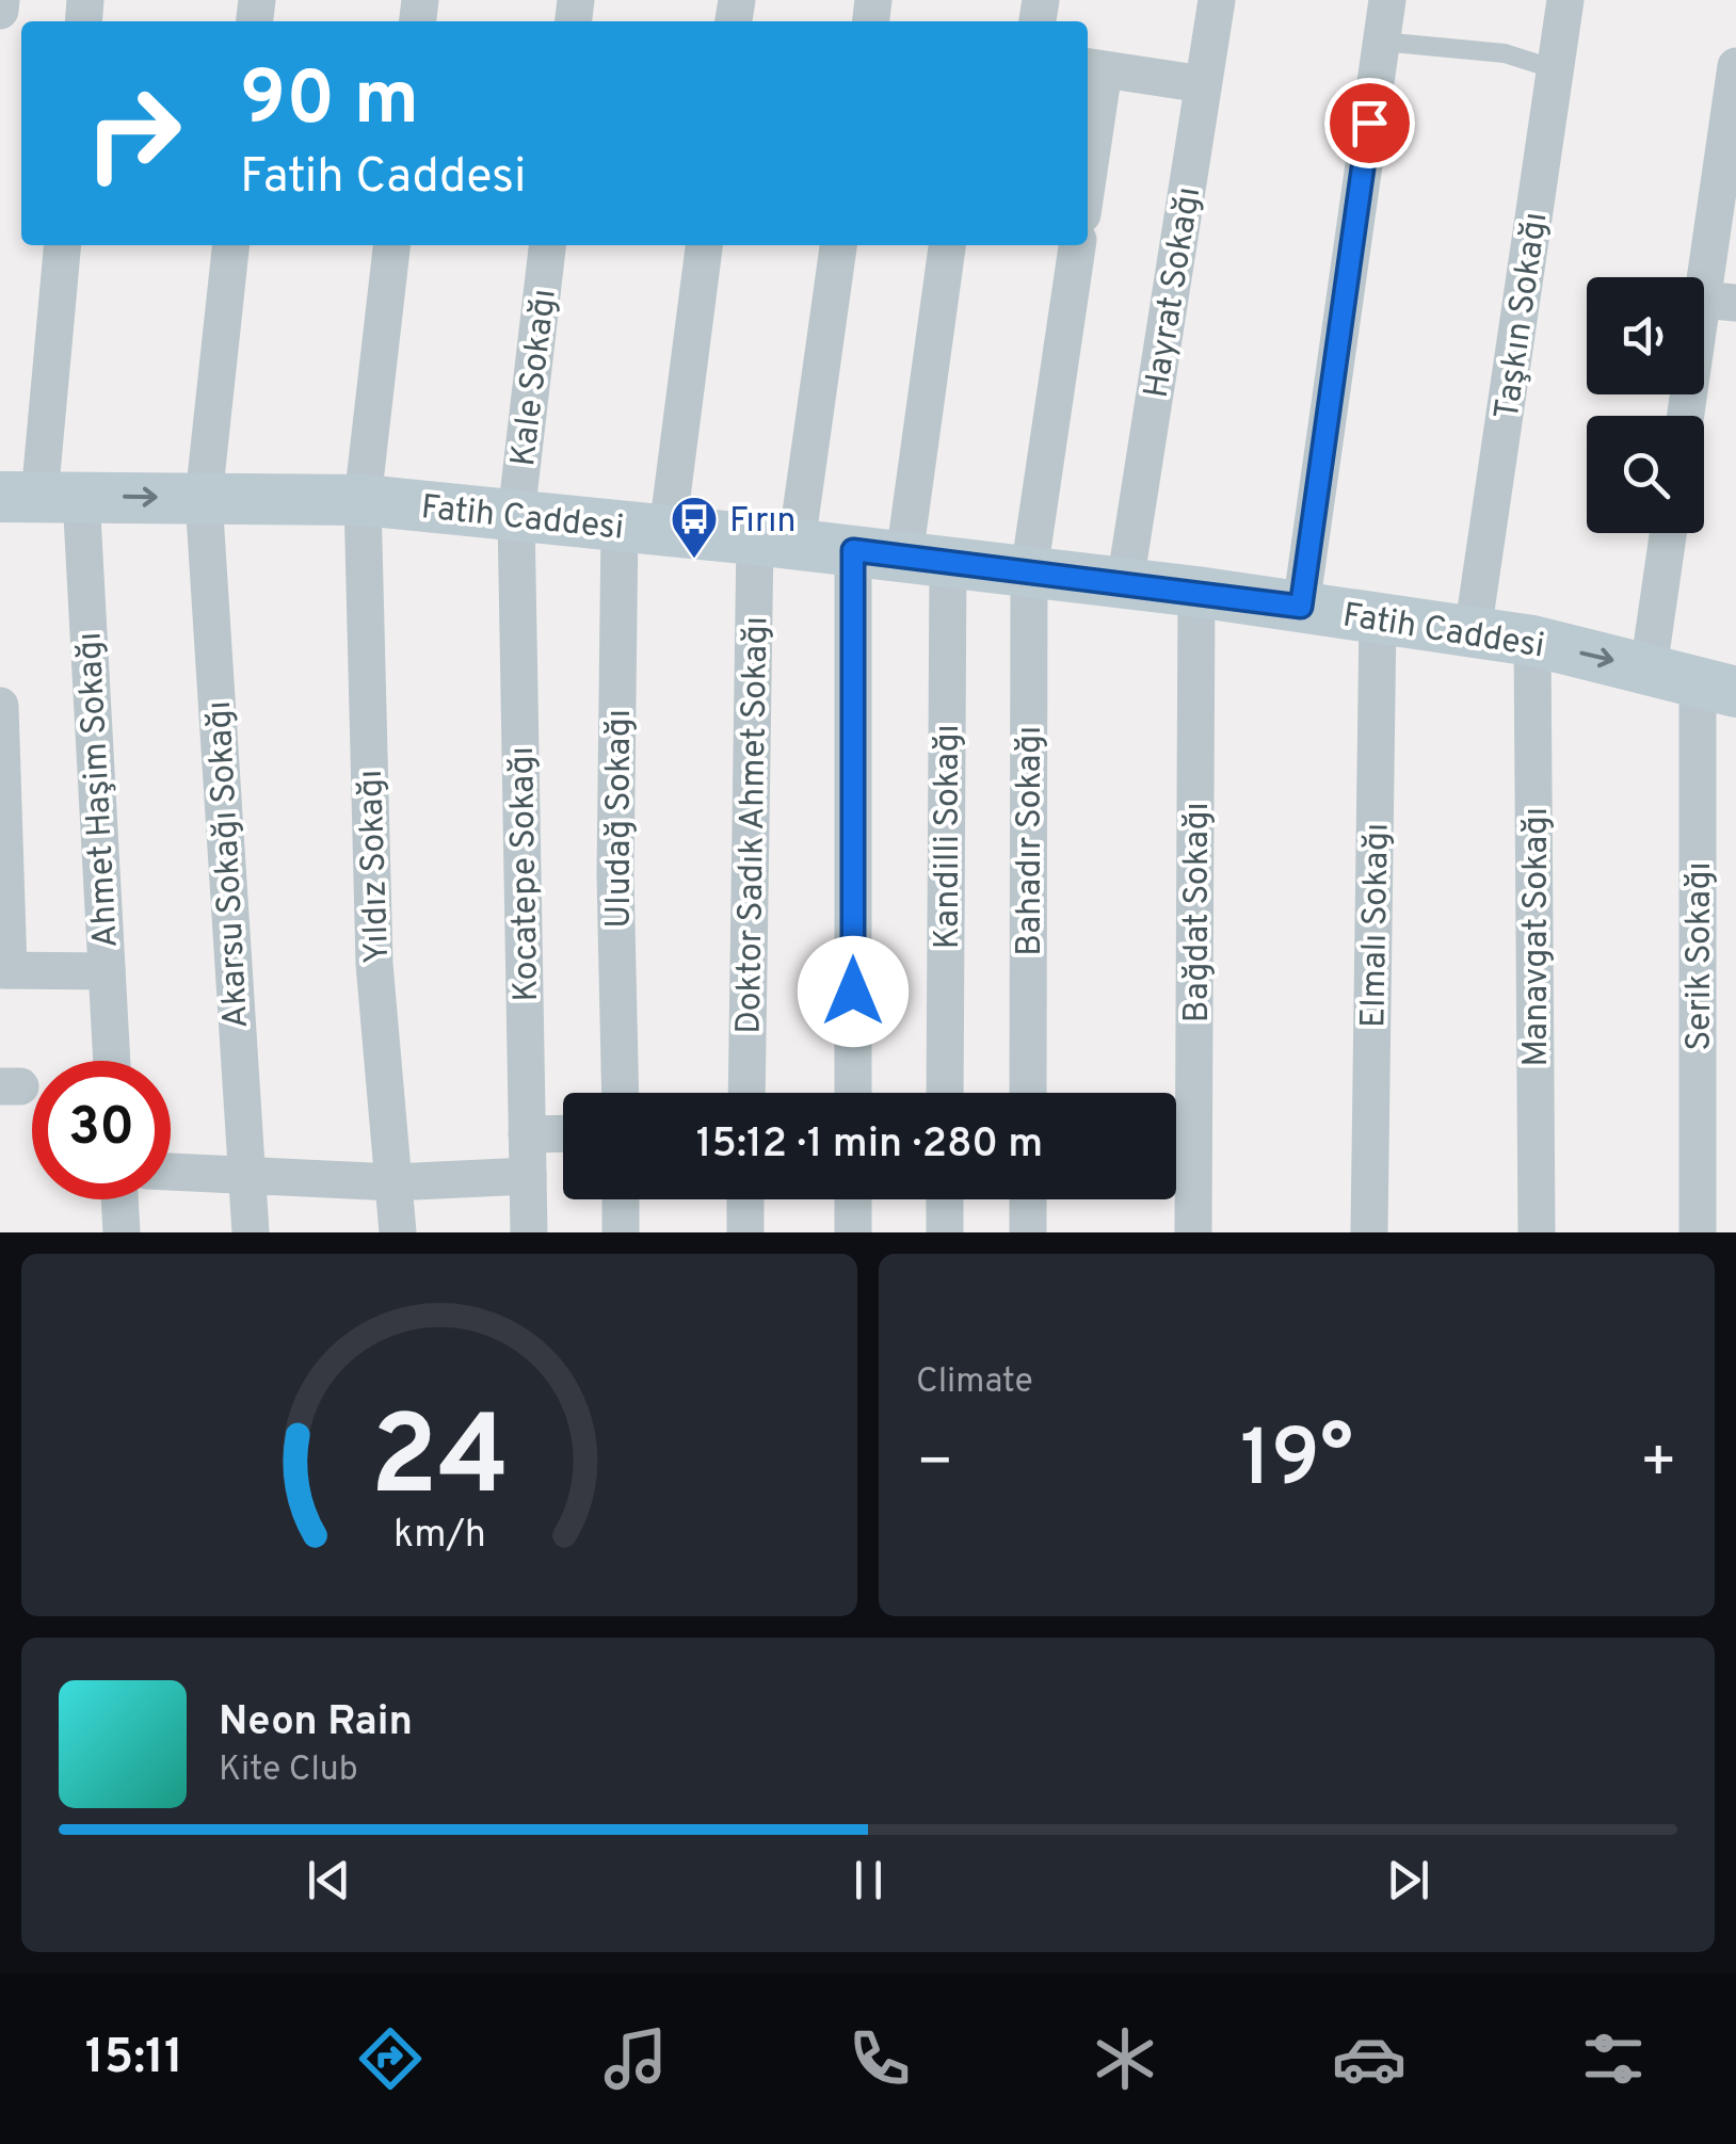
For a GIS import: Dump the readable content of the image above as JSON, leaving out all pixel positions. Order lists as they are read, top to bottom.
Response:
{
  "streets": {
    "main road": ["Fatih Caddesi"],
    "street": [
      "Hayrat Sokağı",
      "Taşkın Sokağı",
      "Kale Sokağı",
      "Ahmet Haşim Sokağı",
      "Uludağ Sokağı",
      "Doktor Sadık Ahmet Sokağı",
      "Kandilli Sokağı",
      "Bahadır Sokağı",
      "Akarsu Sokağı Sokağı",
      "Yıldız Sokağı",
      "Kocatepe Sokağı",
      "Bağdat Sokağı",
      "Elmalı Sokağı",
      "Manavgat Sokağı",
      "Serik Sokağı"
    ]
  },
  "crossings": [
    ["Hayrat Sokağı", "Fatih Caddesi"],
    ["Taşkın Sokağı", "Fatih Caddesi"],
    ["Kale Sokağı", "Fatih Caddesi"],
    ["Kale Sokağı", "Kocatepe Sokağı"],
    ["Fatih Caddesi", "Ahmet Haşim Sokağı"],
    ["Fatih Caddesi", "Uludağ Sokağı"],
    ["Fatih Caddesi", "Doktor Sadık Ahmet Sokağı"],
    ["Fatih Caddesi", "Kandilli Sokağı"],
    ["Fatih Caddesi", "Bahadır Sokağı"],
    ["Fatih Caddesi", "Akarsu Sokağı Sokağı"],
    ["Fatih Caddesi", "Yıldız Sokağı"],
    ["Fatih Caddesi", "Kocatepe Sokağı"],
    ["Fatih Caddesi", "Bağdat Sokağı"],
    ["Fatih Caddesi", "Elmalı Sokağı"],
    ["Fatih Caddesi", "Manavgat Sokağı"],
    ["Fatih Caddesi", "Serik Sokağı"]
  ],
  "places": {
    "bus stop": ["Fırın"]
  },
  "page": {
    "turn": ["90 m", "Fatih Caddesi"],
    "limit": "30",
    "trip": "15:12 · 1 min · 280 m",
    "tile": "Climate",
    "heat": ["−", "19°", "+"],
    "song": ["Neon Rain", "Kite Club"],
    "tabs": "15:11",
    "gauge": ["24", "km/h"]
  }
}
